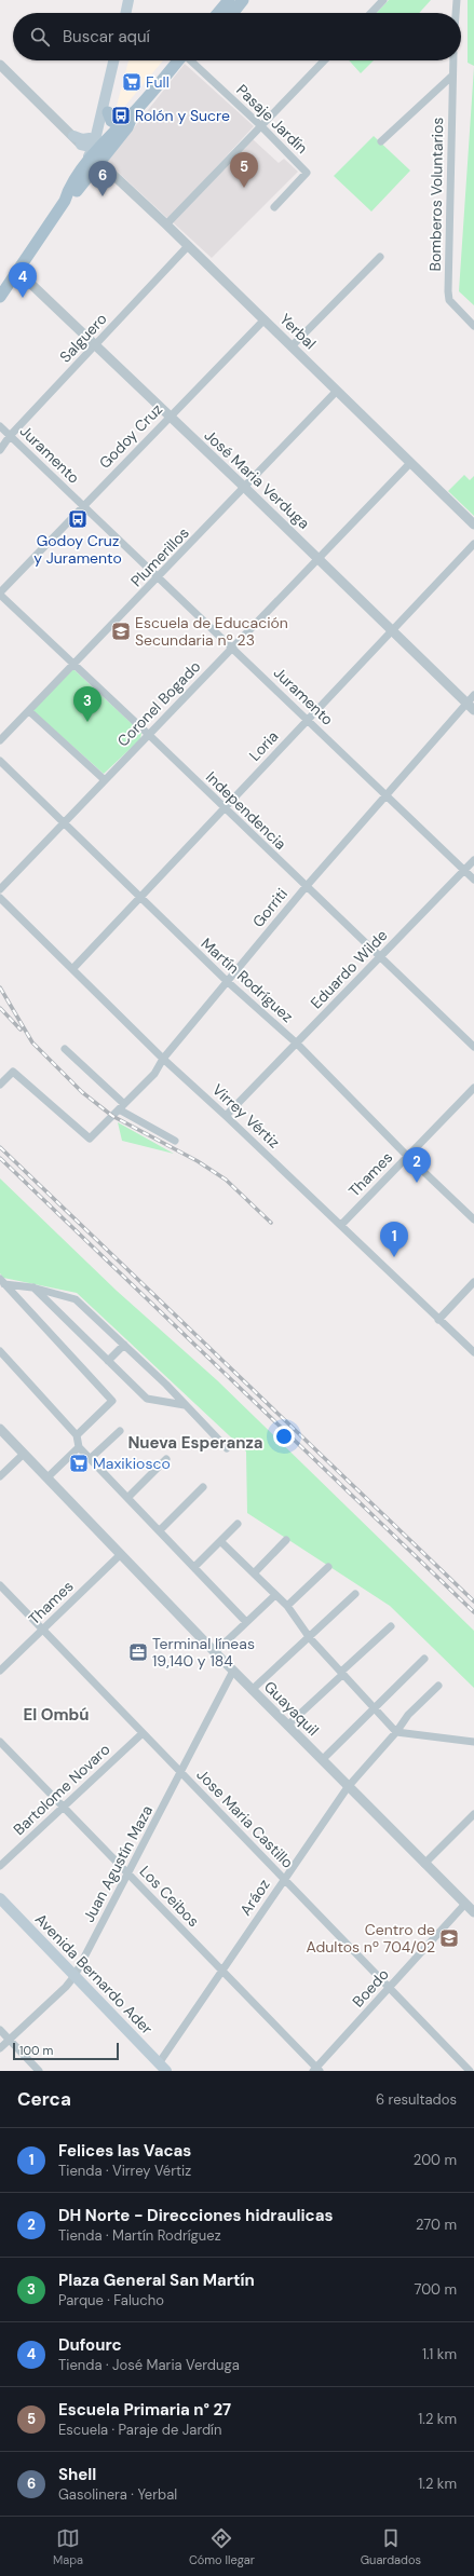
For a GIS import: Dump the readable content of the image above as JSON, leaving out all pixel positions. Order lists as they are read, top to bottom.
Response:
{
  "streets": {
    "main road": ["Avenida Bernardo Ader"],
    "street": [
      "Pasaje Jardín",
      "Bomberos Voluntarios",
      "Yerbal",
      "Salguero",
      "Godoy Cruz",
      "Juramento",
      "José Maria Verduga",
      "Plumerillos",
      "Coronel Bogado",
      "Loria",
      "Independencia",
      "Gorriti",
      "Eduardo Wilde",
      "Martín Rodríguez",
      "Virrey Vértiz",
      "Thames",
      "Guayaquil",
      "Bartolome Novaro",
      "Jose Maria Castillo",
      "Juan Agustín Maza",
      "Los Ceibos",
      "Aráoz",
      "Boedo"
    ]
  },
  "crossings": [
    ["Yerbal", "Salguero"],
    ["Yerbal", "Godoy Cruz"],
    ["Yerbal", "Plumerillos"],
    ["Yerbal", "Coronel Bogado"],
    ["Salguero", "Juramento"],
    ["Salguero", "José Maria Verduga"],
    ["Godoy Cruz", "Juramento"],
    ["Godoy Cruz", "José Maria Verduga"],
    ["Godoy Cruz", "Independencia"],
    ["Juramento", "Plumerillos"],
    ["Juramento", "Coronel Bogado"],
    ["Juramento", "Loria"],
    ["Juramento", "Gorriti"],
    ["Juramento", "Eduardo Wilde"],
    ["José Maria Verduga", "Plumerillos"],
    ["José Maria Verduga", "Coronel Bogado"],
    ["José Maria Verduga", "Loria"],
    ["José Maria Verduga", "Gorriti"],
    ["Plumerillos", "Independencia"],
    ["Coronel Bogado", "Independencia"],
    ["Coronel Bogado", "Martín Rodríguez"],
    ["Loria", "Independencia"],
    ["Loria", "Martín Rodríguez"],
    ["Loria", "Virrey Vértiz"],
    ["Independencia", "Gorriti"],
    ["Independencia", "Eduardo Wilde"],
    ["Gorriti", "Martín Rodríguez"],
    ["Gorriti", "Virrey Vértiz"],
    ["Eduardo Wilde", "Martín Rodríguez"],
    ["Eduardo Wilde", "Virrey Vértiz"],
    ["Martín Rodríguez", "Thames"],
    ["Virrey Vértiz", "Thames"],
    ["Thames", "Guayaquil"],
    ["Thames", "Jose Maria Castillo"],
    ["Guayaquil", "Juan Agustín Maza"],
    ["Guayaquil", "Aráoz"],
    ["Guayaquil", "Boedo"],
    ["Bartolome Novaro", "Jose Maria Castillo"],
    ["Bartolome Novaro", "Los Ceibos"],
    ["Jose Maria Castillo", "Juan Agustín Maza"],
    ["Jose Maria Castillo", "Aráoz"],
    ["Jose Maria Castillo", "Boedo"],
    ["Juan Agustín Maza", "Los Ceibos"],
    ["Juan Agustín Maza", "Avenida Bernardo Ader"],
    ["Los Ceibos", "Aráoz"],
    ["Los Ceibos", "Boedo"],
    ["Aráoz", "Avenida Bernardo Ader"]
  ],
  "districts": ["Nueva Esperanza", "El Ombú"],
  "places": {
    "supermarket": ["Full", "Maxikiosco"],
    "bus stop": ["Rolón y Sucre", "Godoy Cruz y Juramento"],
    "school or university": ["Escuela de Educación Secundaria nº 23", "Centro de Adultos nº 704/02"],
    "office": ["Terminal líneas 19,140 y 184"]
  },
  "scale_bar": "100 m",
  "page": {
    "search": "Buscar aquí",
    "pins": [
      "5",
      "6",
      "4",
      "3",
      "2",
      "1"
    ],
    "scale": "100 m",
    "heading": ["Cerca", "6 resultados"],
    "list": [
      {
        "mark": "1",
        "name": "Felices las Vacas",
        "note": "Tienda · Virrey Vértiz",
        "value": "200 m"
      },
      {
        "mark": "2",
        "name": "DH Norte - Direcciones hidraulicas",
        "note": "Tienda · Martín Rodríguez",
        "value": "270 m"
      },
      {
        "mark": "3",
        "name": "Plaza General San Martín",
        "note": "Parque · Falucho",
        "value": "700 m"
      },
      {
        "mark": "4",
        "name": "Dufourc",
        "note": "Tienda · José Maria Verduga",
        "value": "1.1 km"
      },
      {
        "mark": "5",
        "name": "Escuela Primaria n° 27",
        "note": "Escuela · Paraje de Jardín",
        "value": "1.2 km"
      },
      {
        "mark": "6",
        "name": "Shell",
        "note": "Gasolinera · Yerbal",
        "value": "1.2 km"
      }
    ],
    "nav": ["Mapa", "Cómo llegar", "Guardados"]
  }
}
